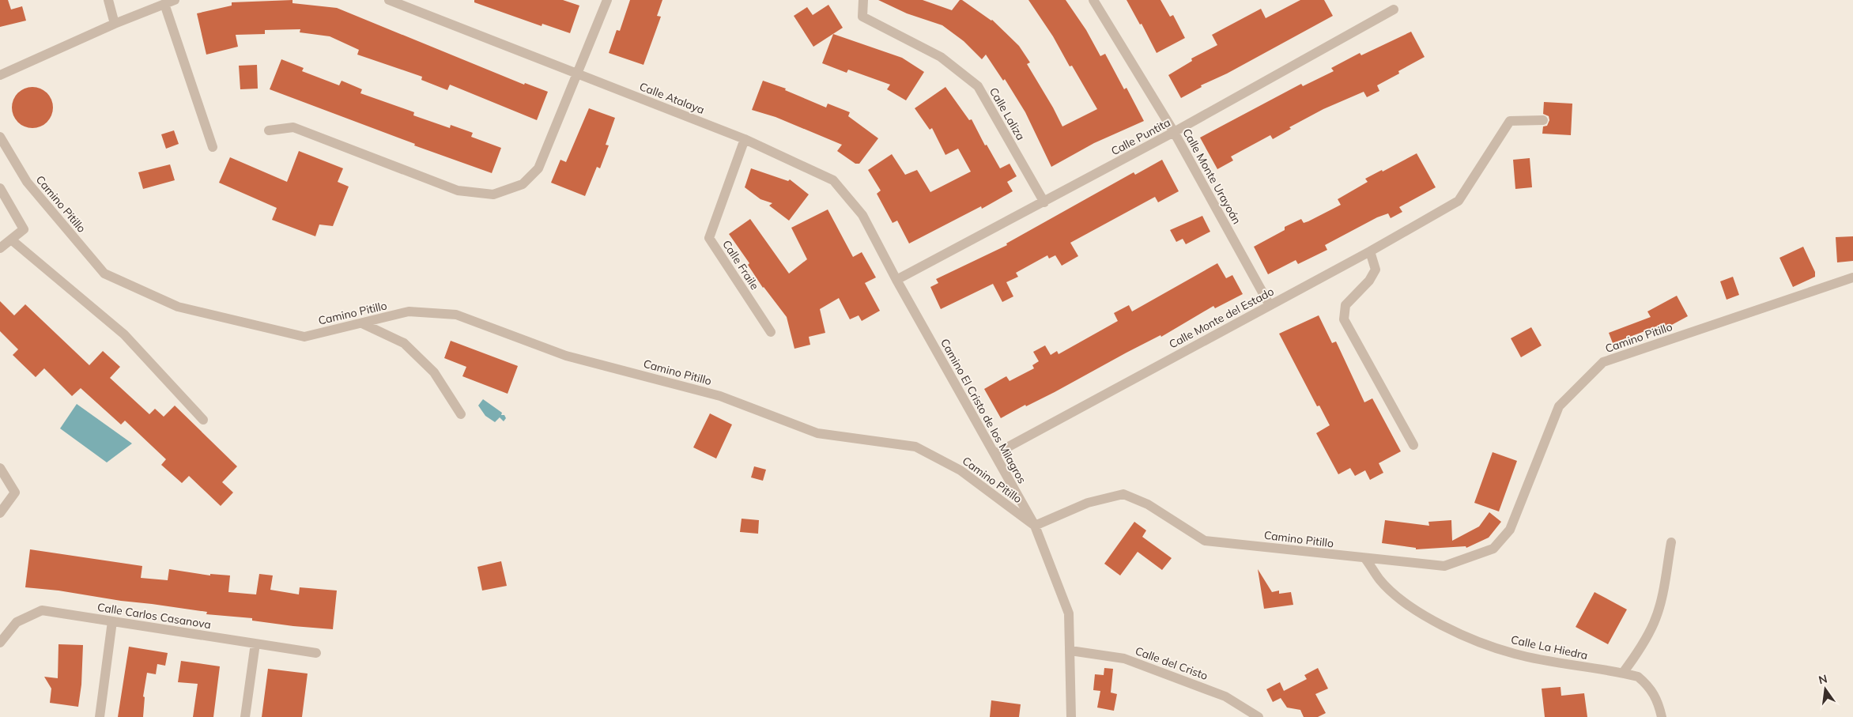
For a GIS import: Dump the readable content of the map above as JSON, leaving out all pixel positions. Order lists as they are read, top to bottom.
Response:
{
  "streets": {
    "street": [
      "Calle Atalaya",
      "Calle Laliza",
      "Calle Puntita",
      "Calle Monte Urayoán",
      "Camino Pitillo",
      "Calle Fraile",
      "Calle Monte del Estado",
      "Camino El Cristo de los Milagros",
      "Calle Carlos Casanova",
      "Calle La Hiedra",
      "Calle del Cristo"
    ]
  },
  "crossings": [
    ["Calle Atalaya", "Calle Puntita"],
    ["Calle Atalaya", "Calle Fraile"],
    ["Calle Atalaya", "Camino El Cristo de los Milagros"],
    ["Calle Laliza", "Calle Puntita"],
    ["Calle Puntita", "Calle Monte Urayoán"],
    ["Calle Puntita", "Camino El Cristo de los Milagros"],
    ["Calle Monte Urayoán", "Calle Monte del Estado"],
    ["Camino Pitillo", "Camino El Cristo de los Milagros"],
    ["Camino Pitillo", "Calle La Hiedra"],
    ["Calle Monte del Estado", "Camino El Cristo de los Milagros"],
    ["Camino El Cristo de los Milagros", "Calle del Cristo"]
  ],
  "north": "top"
}
